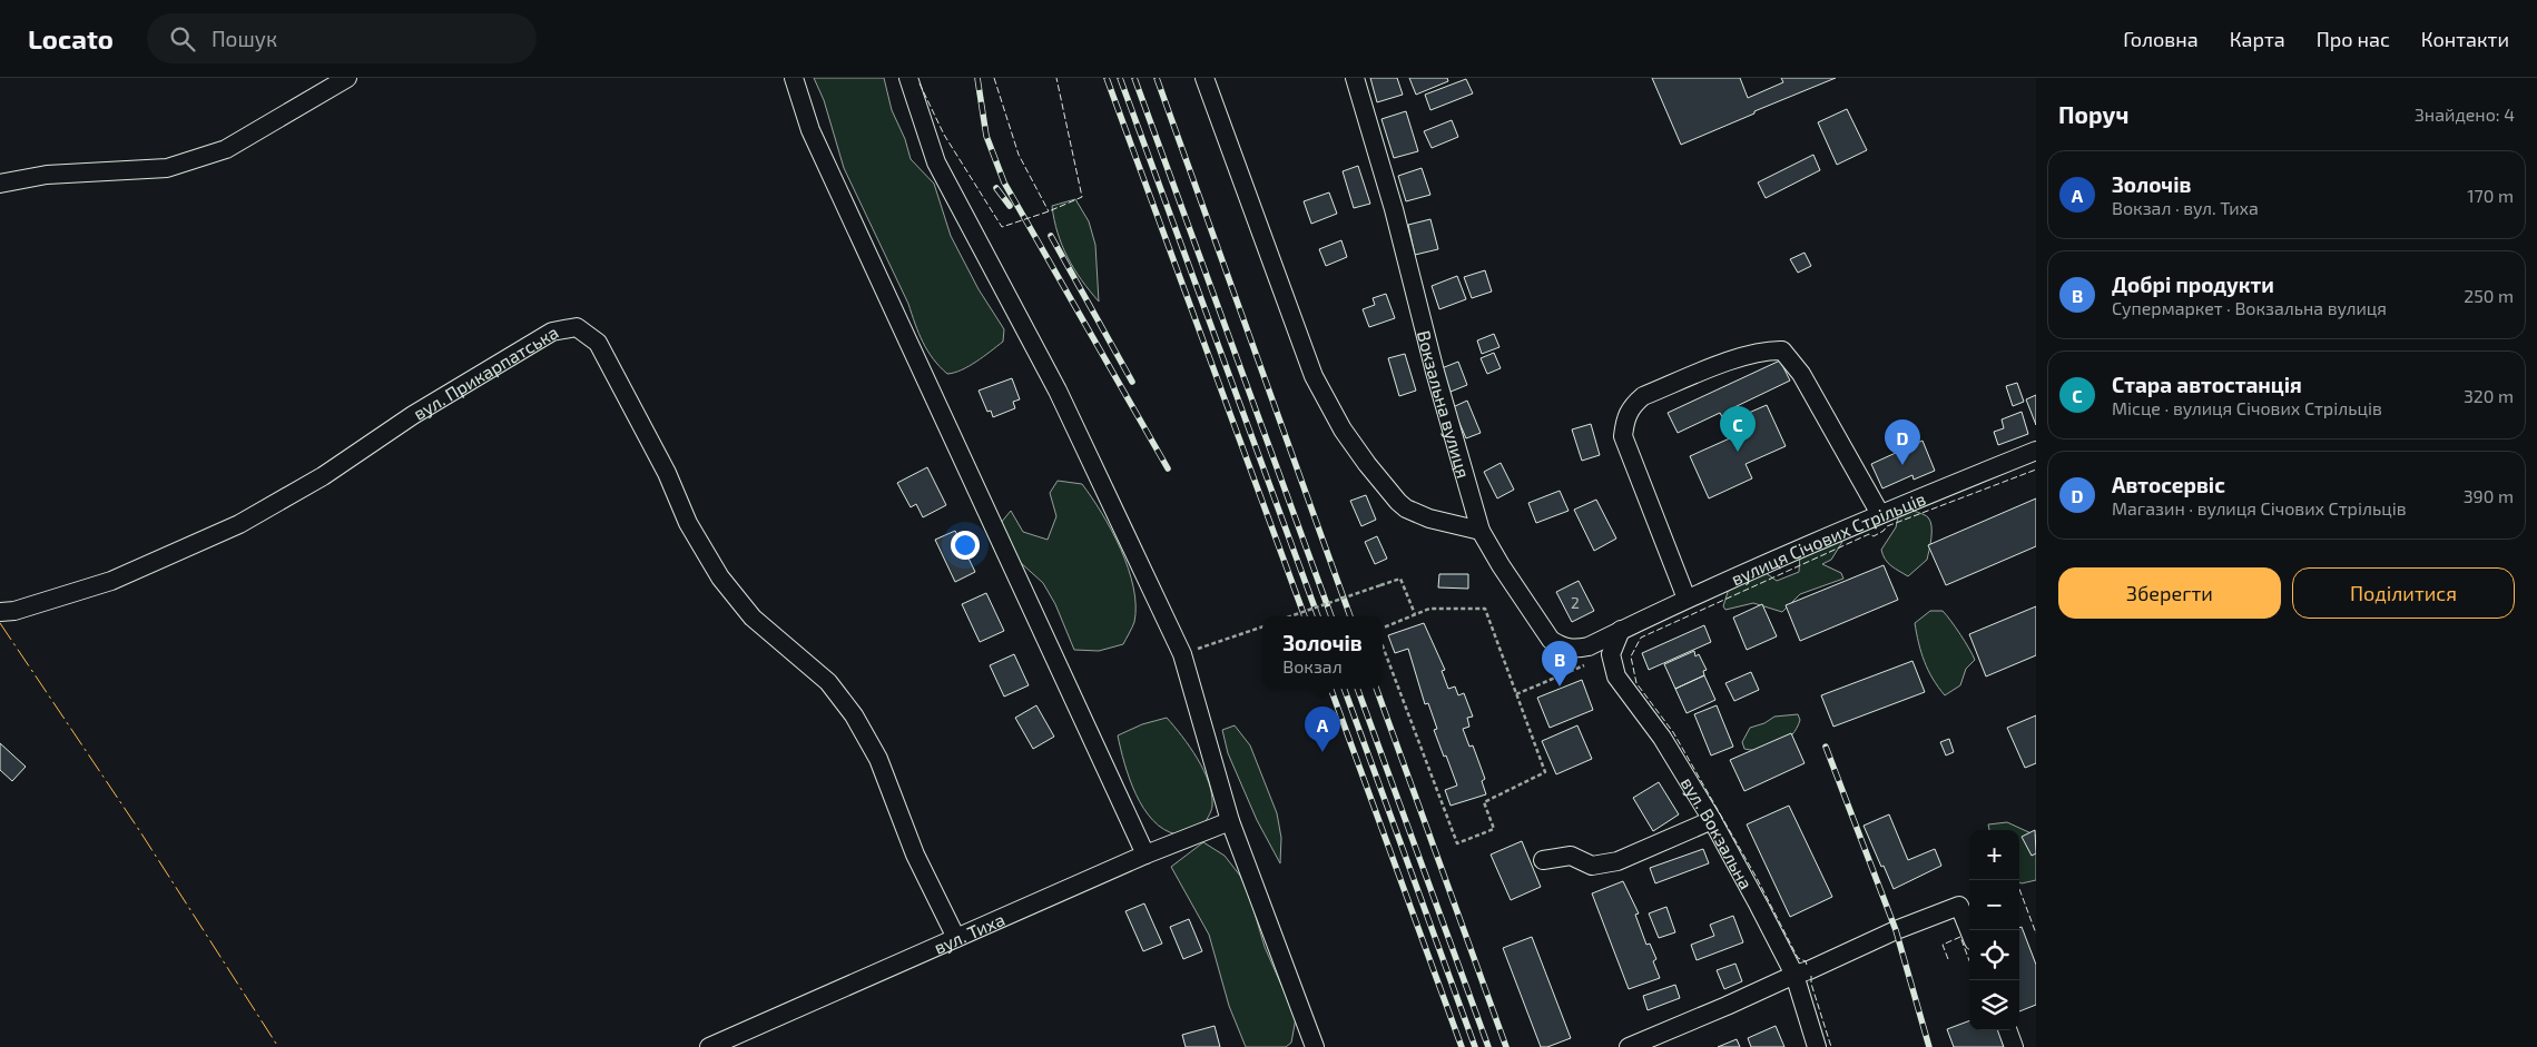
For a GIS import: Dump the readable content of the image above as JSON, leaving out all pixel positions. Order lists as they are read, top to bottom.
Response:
{
  "streets": {
    "street": [
      "вул. Прикарпатська",
      "Вокзальна вулиця",
      "вулиця Січових Стрільців",
      "вул. Вокзальна",
      "вул. Тиха"
    ]
  },
  "crossings": [
    ["вул. Прикарпатська", "вул. Тиха"],
    ["Вокзальна вулиця", "вулиця Січових Стрільців"]
  ],
  "house_numbers": ["2"],
  "page": {
    "header": "Locato",
    "search": "Пошук",
    "nav": [
      "Головна",
      "Карта",
      "Про нас",
      "Контакти"
    ],
    "heading": ["Поруч", "Знайдено: 4"],
    "list": [
      {
        "mark": "A",
        "name": "Золочів",
        "note": "Вокзал · вул. Тиха",
        "value": "170 m"
      },
      {
        "mark": "B",
        "name": "Добрі продукти",
        "note": "Супермаркет · Вокзальна вулиця",
        "value": "250 m"
      },
      {
        "mark": "C",
        "name": "Стара автостанція",
        "note": "Місце · вулиця Січових Стрільців",
        "value": "320 m"
      },
      {
        "mark": "D",
        "name": "Автосервіс",
        "note": "Магазин · вулиця Січових Стрільців",
        "value": "390 m"
      }
    ],
    "pins": [
      "C",
      "D",
      "B",
      "A"
    ],
    "buttons": ["Зберегти", "Поділитися"],
    "popup": ["Золочів", "Вокзал"],
    "map_buttons": ["+", "−"]
  }
}
